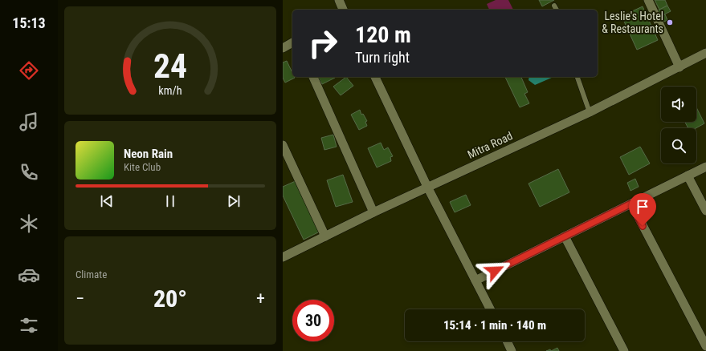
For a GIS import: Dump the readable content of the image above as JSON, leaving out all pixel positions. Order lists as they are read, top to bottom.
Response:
{
  "streets": {
    "street": ["Mitra Road"]
  },
  "places": ["Leslie's Hotel & Restaurants"],
  "page": {
    "tabs": "15:13",
    "turn": ["120 m", "Turn right"],
    "song": ["Neon Rain", "Kite Club"],
    "tile": "Climate",
    "heat": ["−", "20°", "+"],
    "limit": "30",
    "trip": "15:14 · 1 min · 140 m",
    "gauge": ["24", "km/h"]
  }
}
